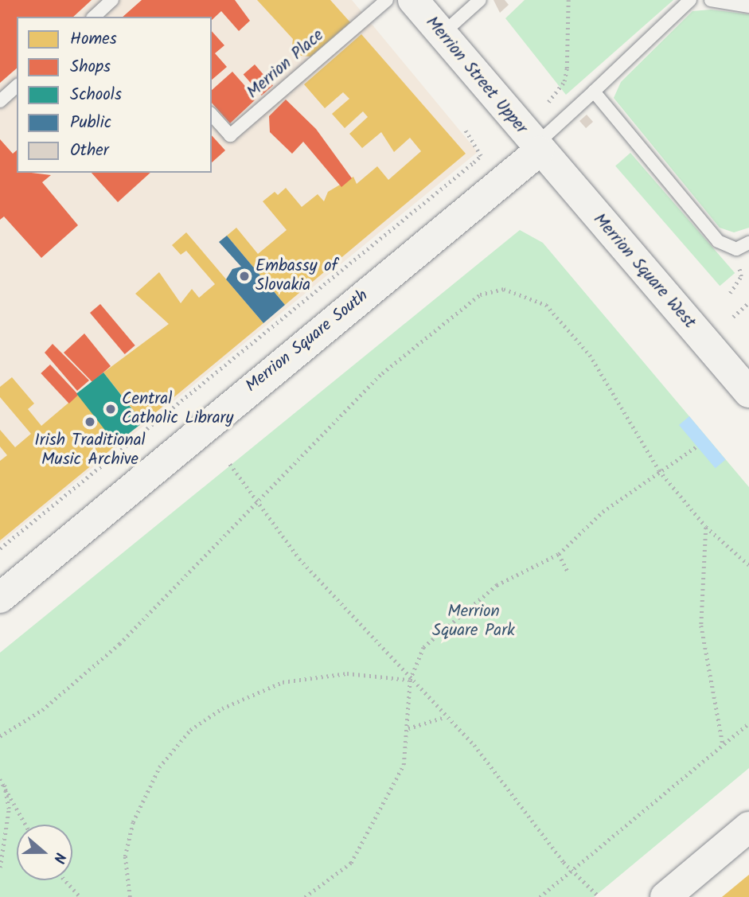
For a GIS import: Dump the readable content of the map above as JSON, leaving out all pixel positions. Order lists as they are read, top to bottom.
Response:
{
  "streets": {
    "street": ["Merrion Street Upper", "Merrion Square West", "Merrion Square South"],
    "lane": ["Merrion Place"]
  },
  "crossings": [
    ["Merrion Street Upper", "Merrion Square West"],
    ["Merrion Street Upper", "Merrion Square South"],
    ["Merrion Square West", "Merrion Square South"]
  ],
  "parks": ["Merrion Square Park"],
  "places": ["Embassy of Slovakia", "Central Catholic Library", "Irish Traditional Music Archive"],
  "legend": [
    "Homes",
    "Shops",
    "Schools",
    "Public",
    "Other"
  ],
  "north": "right"
}
